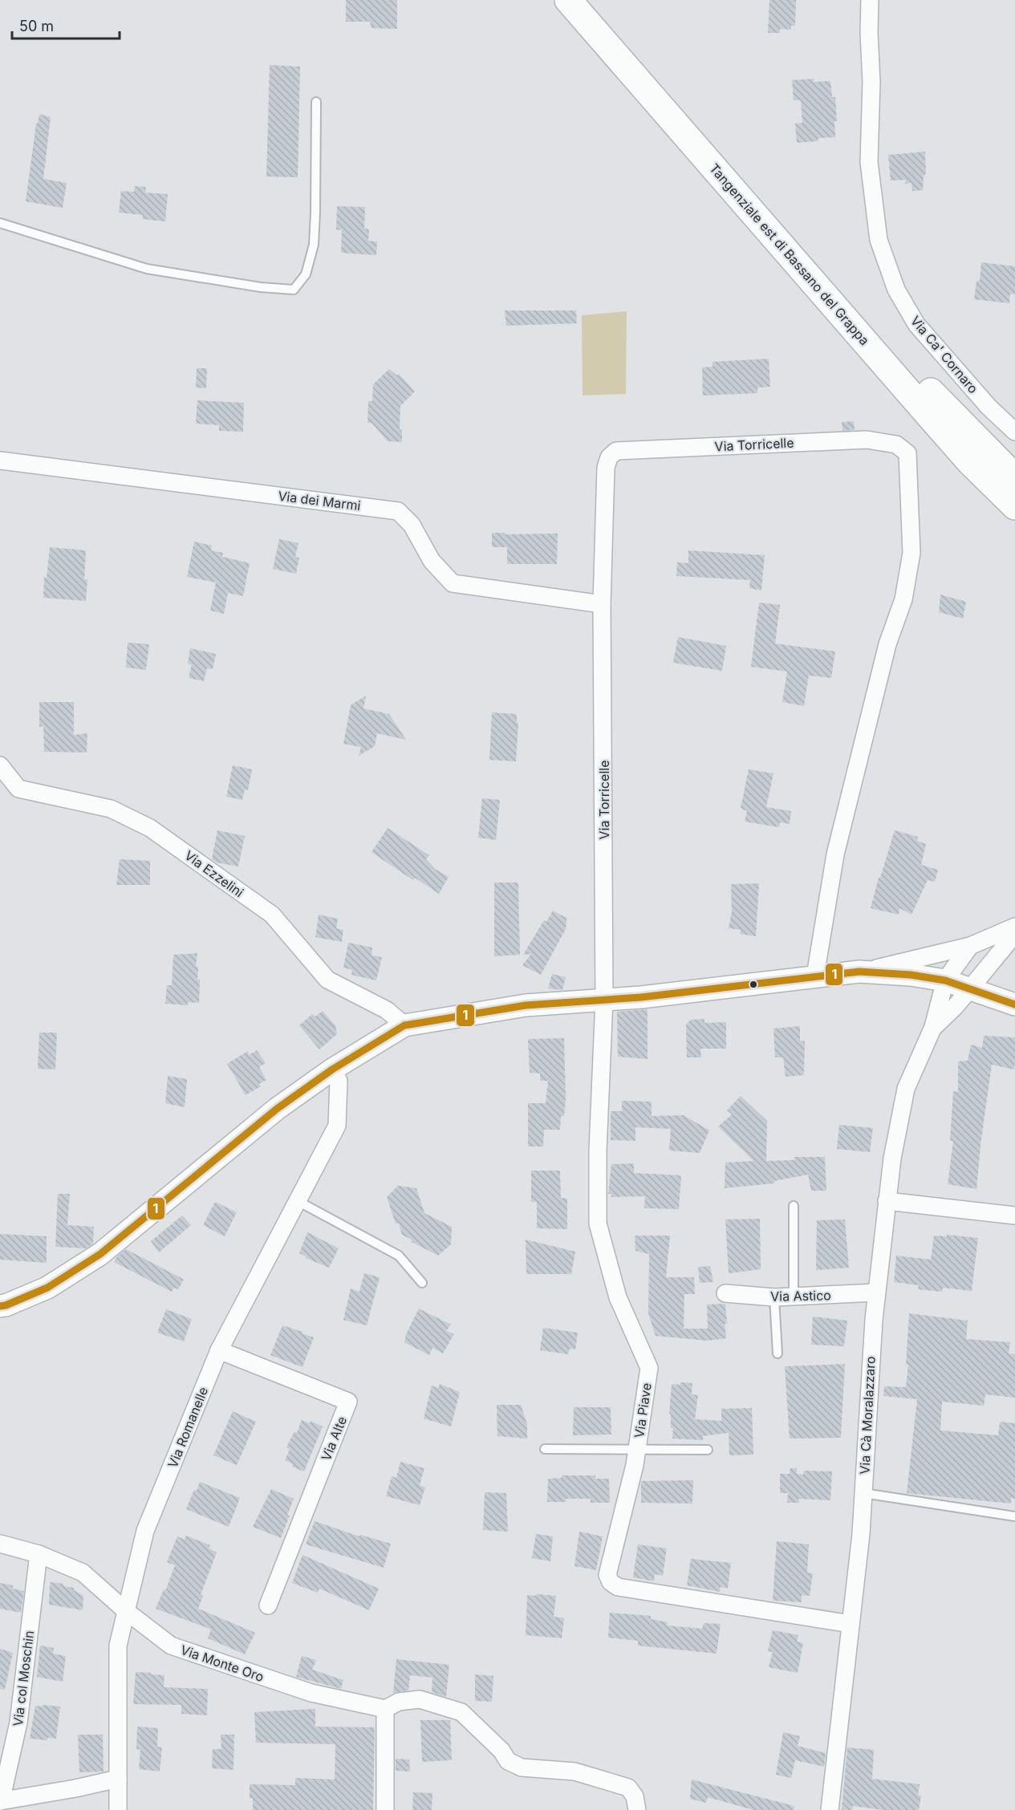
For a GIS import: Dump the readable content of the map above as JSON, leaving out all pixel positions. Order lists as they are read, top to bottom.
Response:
{
  "streets": {
    "highway": ["Tangenziale est di Bassano del Grappa"],
    "street": [
      "Via Ca' Cornaro",
      "Via Torricelle",
      "Via dei Marmi",
      "Via Ezzelini",
      "Via Astico",
      "Via Piave",
      "Via Cà Moralazzaro",
      "Via Romanelle",
      "Via Alte",
      "Via Monte Oro",
      "Via col Moschin"
    ]
  },
  "crossings": [
    ["Via Torricelle", "Via dei Marmi"],
    ["Via Torricelle", "Via Piave"],
    ["Via Astico", "Via Cà Moralazzaro"],
    ["Via Piave", "Via Cà Moralazzaro"],
    ["Via Romanelle", "Via Alte"],
    ["Via Romanelle", "Via Monte Oro"],
    ["Via Monte Oro", "Via col Moschin"]
  ],
  "lines": ["transit line 1"],
  "scale_bar": "50 m"
}
